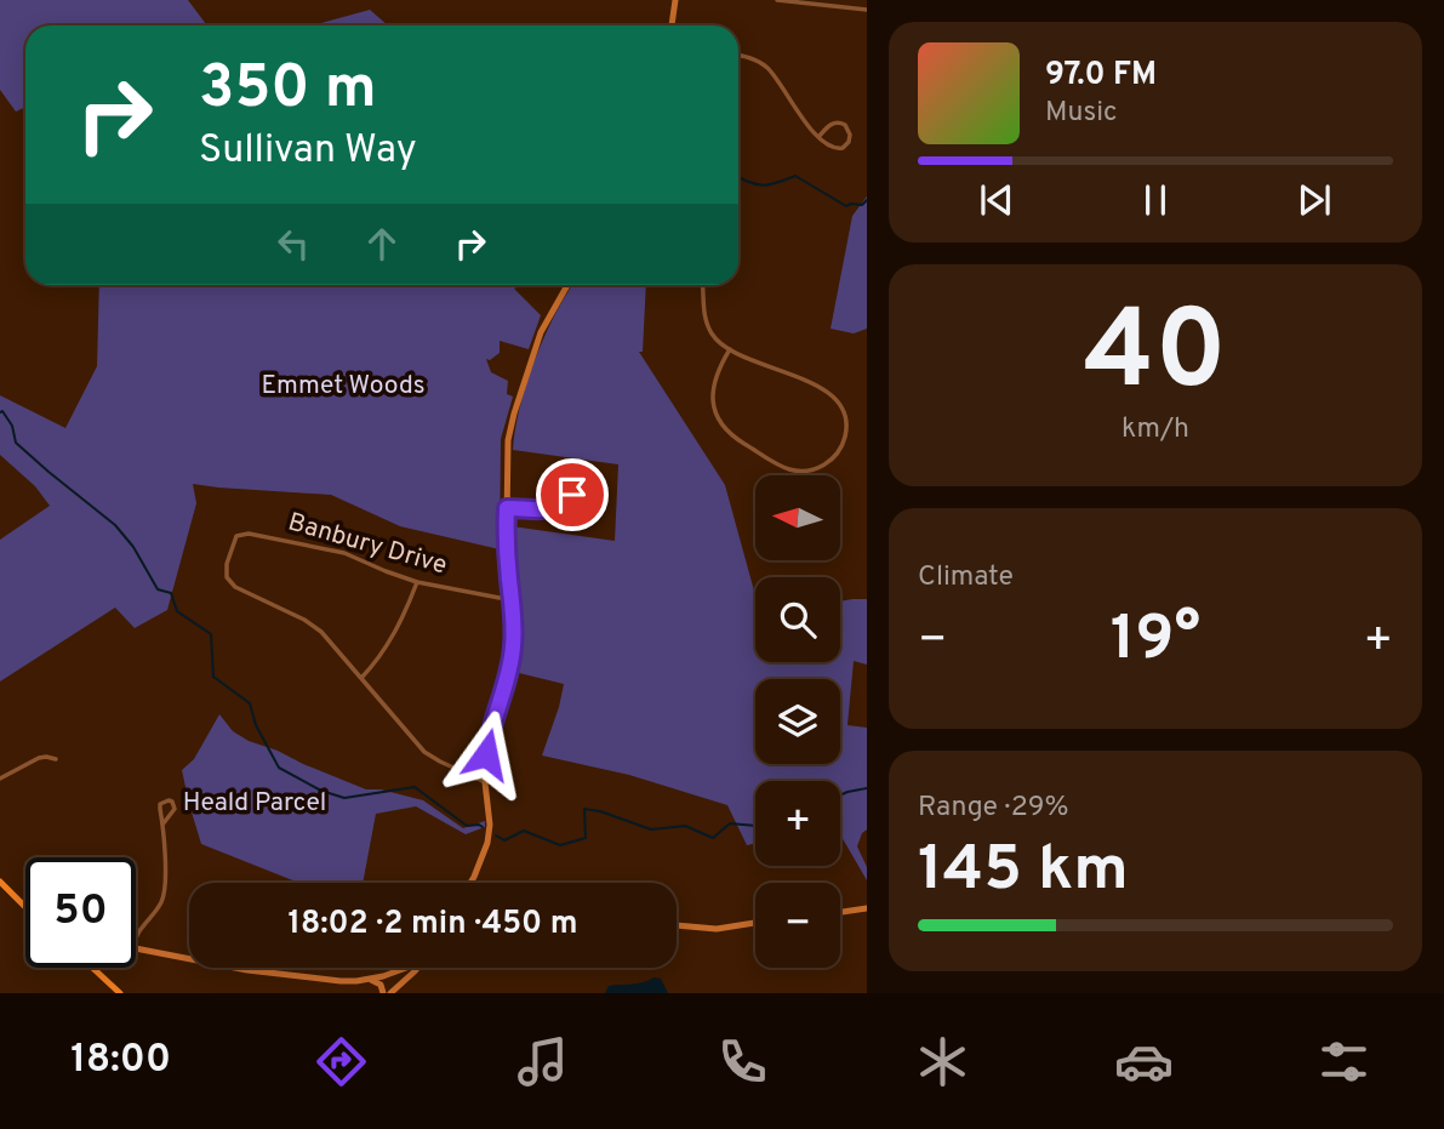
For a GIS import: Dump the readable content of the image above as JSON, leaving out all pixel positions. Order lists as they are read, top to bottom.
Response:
{
  "streets": {
    "street": ["Banbury Drive"]
  },
  "parks": ["Emmet Woods", "Heald Parcel"],
  "north": "left",
  "page": {
    "turn": ["350 m", "Sullivan Way"],
    "song": ["97.0 FM", "Music"],
    "tile": [
      ["40", "km/h"],
      "Climate",
      ["Range · 29%", "145 km"]
    ],
    "map_buttons": ["+", "−"],
    "heat": ["−", "19°", "+"],
    "limit": "50",
    "trip": "18:02 · 2 min · 450 m",
    "tabs": "18:00"
  }
}
